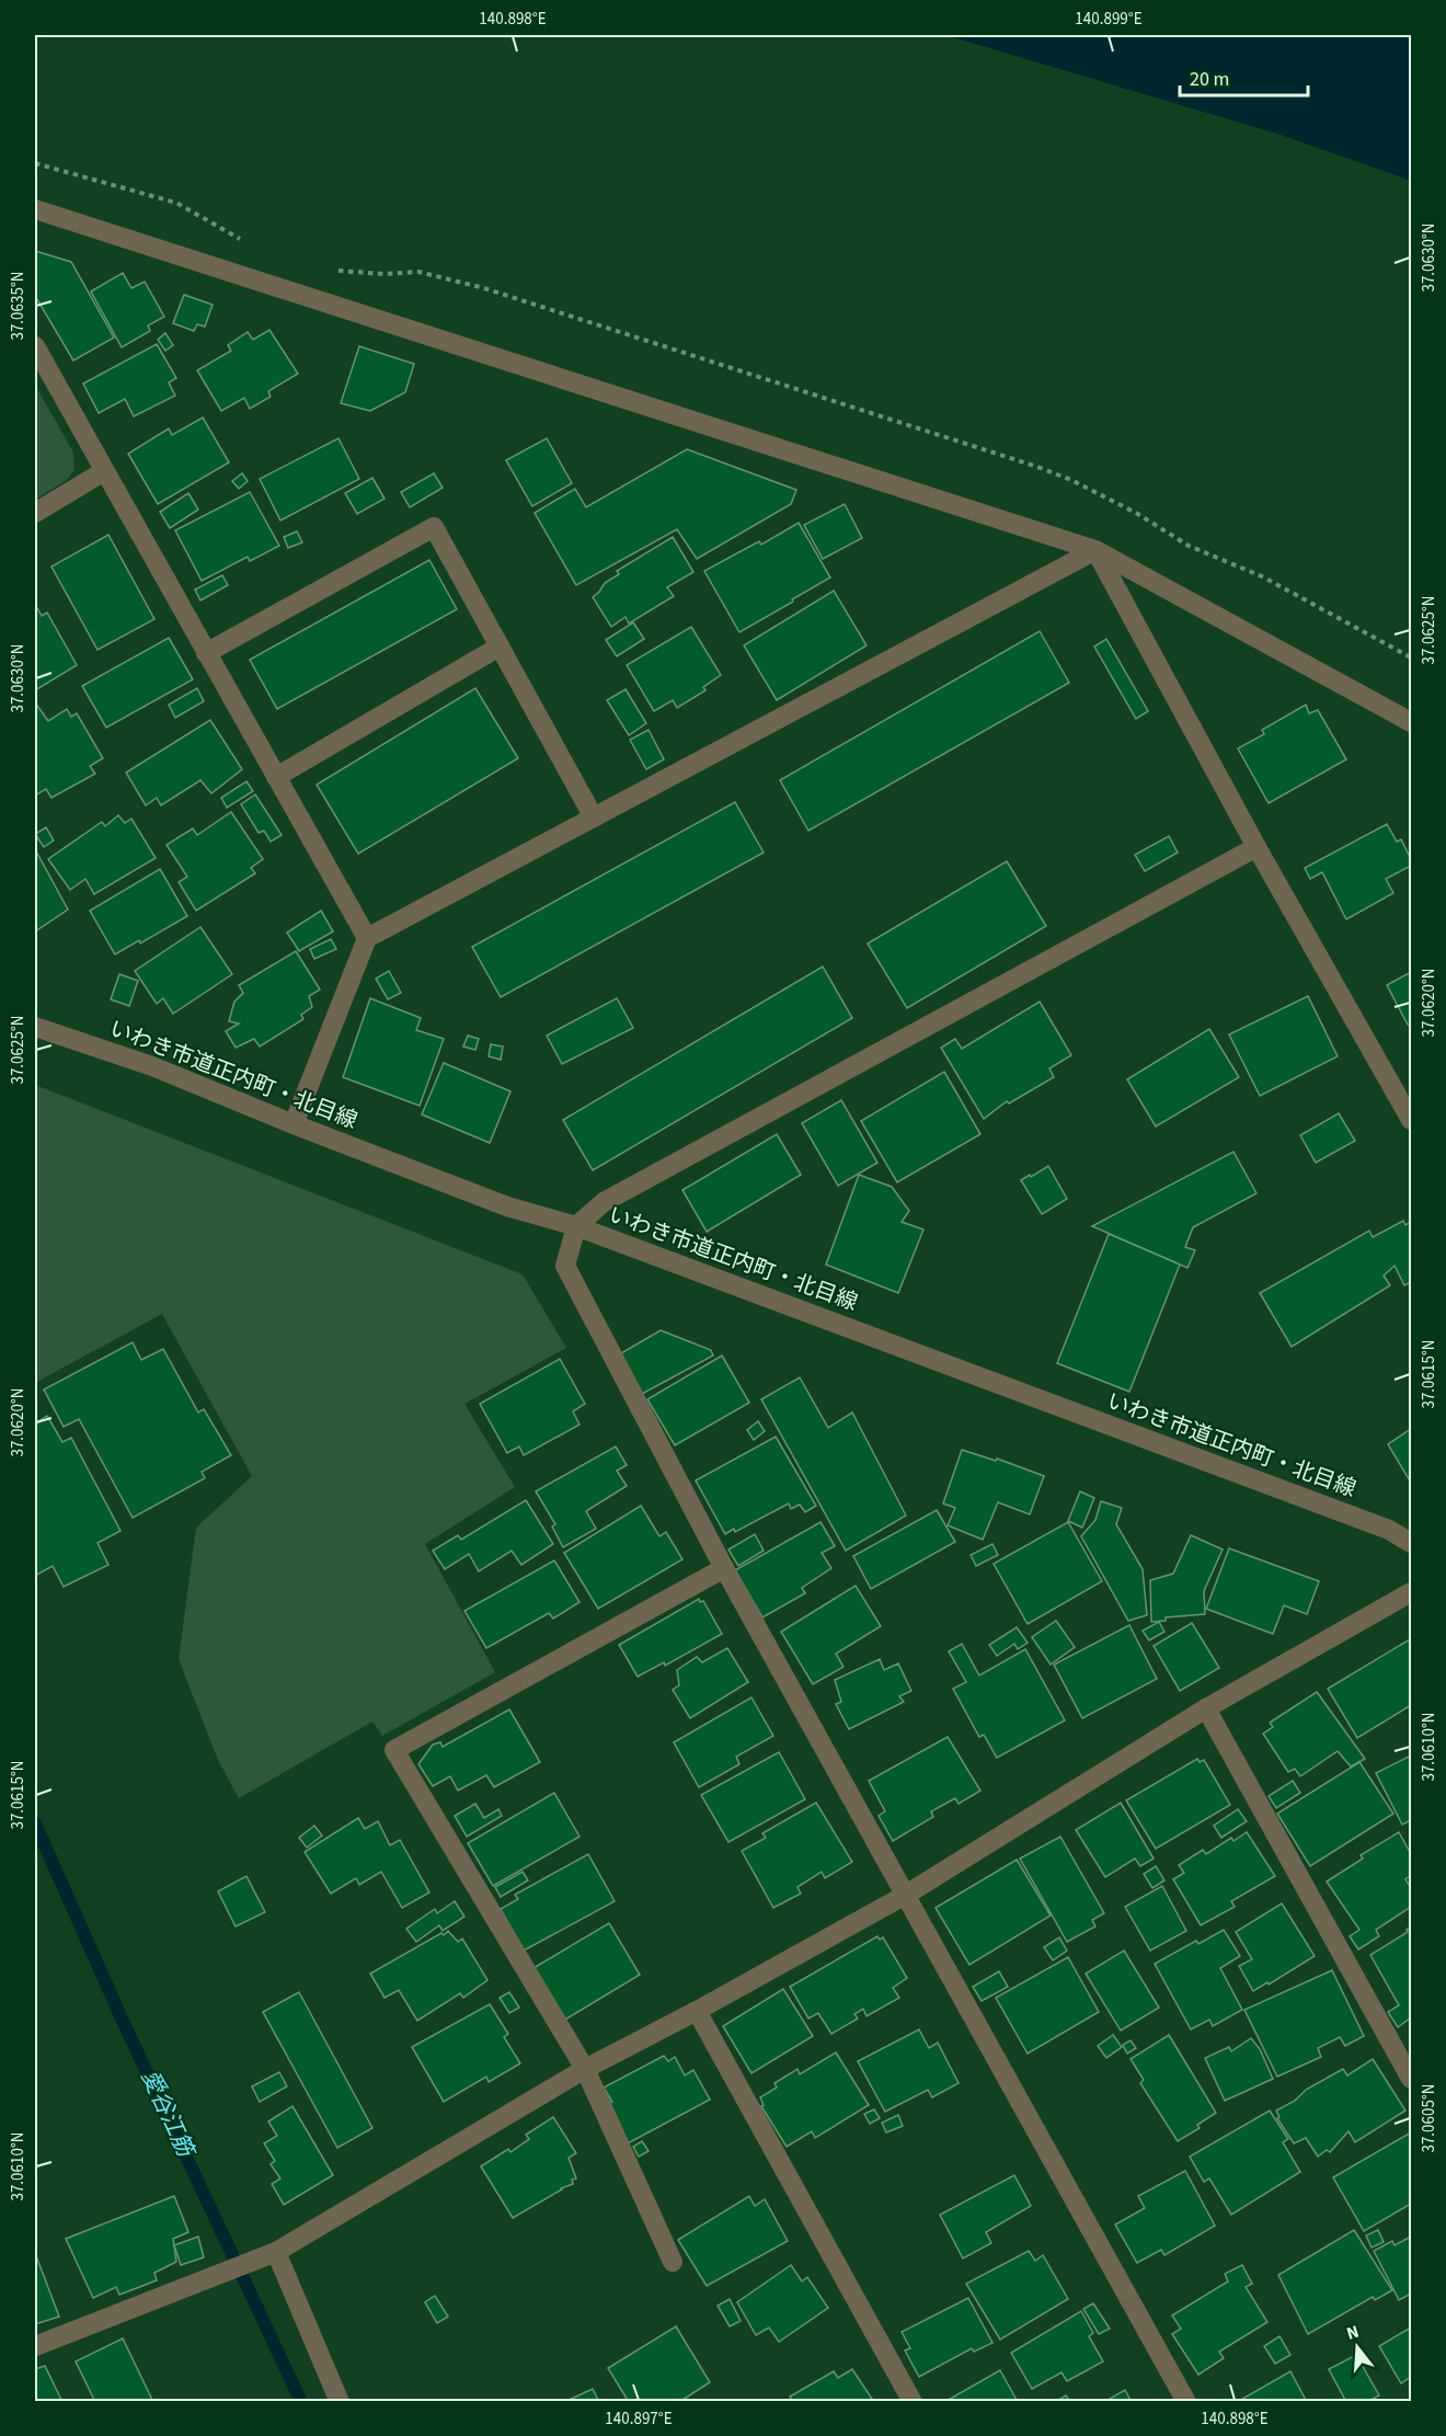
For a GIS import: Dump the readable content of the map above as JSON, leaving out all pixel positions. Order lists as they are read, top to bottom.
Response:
{
  "streets": {
    "street": ["いわき市道正内町・北目線"]
  },
  "water": ["愛谷江筋"],
  "scale_bar": "20 m",
  "north": "top",
  "coordinates": [
    "140.898°E",
    "140.899°E",
    "37.0630°N",
    "37.0635°N",
    "37.0625°N",
    "37.0620°N",
    "37.0615°N",
    "37.0610°N",
    "37.0605°N",
    "140.897°E"
  ]
}
